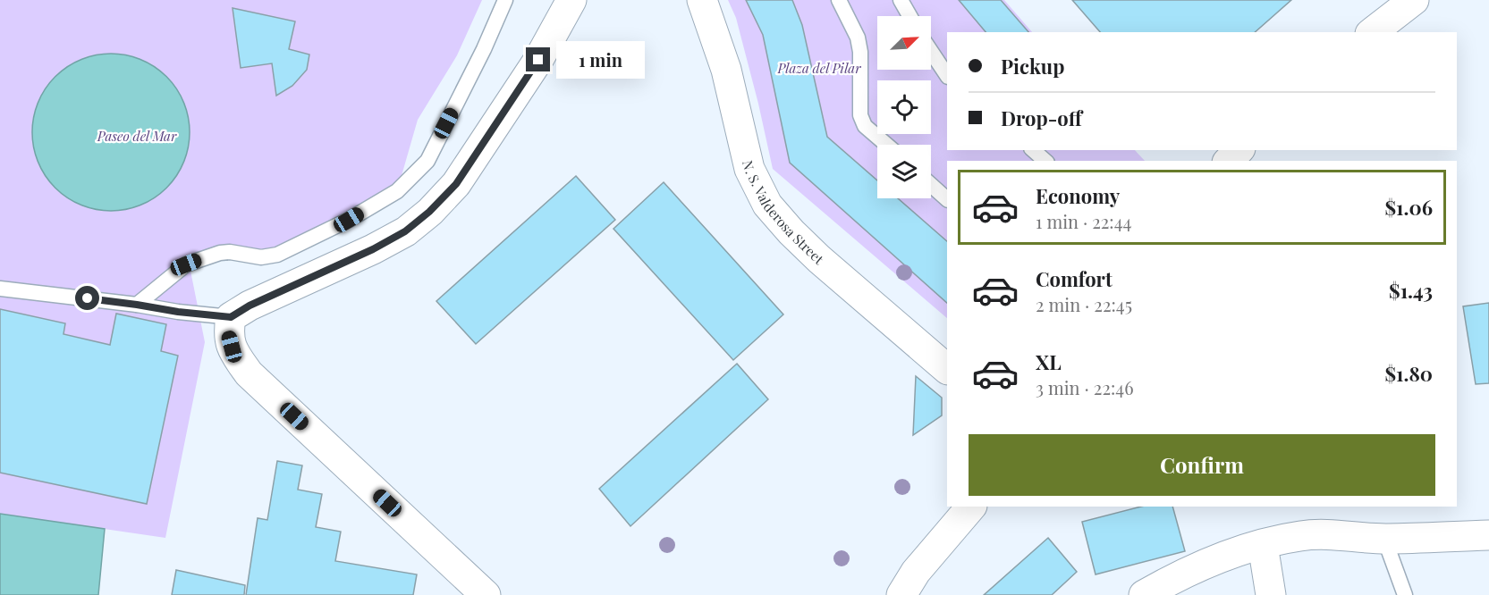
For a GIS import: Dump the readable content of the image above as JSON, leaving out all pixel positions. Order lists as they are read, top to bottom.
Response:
{
  "streets": {
    "street": ["N. S. Valderosa Street"]
  },
  "parks": ["Plaza del Pilar", "Paseo del Mar"],
  "north": "top right",
  "page": {
    "banner": ["Pickup", "Drop-off"],
    "bubble": "1 min",
    "list": [
      {
        "name": "Economy",
        "note": "1 min · 22:44",
        "value": "$1.06"
      },
      {
        "name": "Comfort",
        "note": "2 min · 22:45",
        "value": "$1.43"
      },
      {
        "name": "XL",
        "note": "3 min · 22:46",
        "value": "$1.80"
      }
    ],
    "buttons": "Confirm"
  }
}
